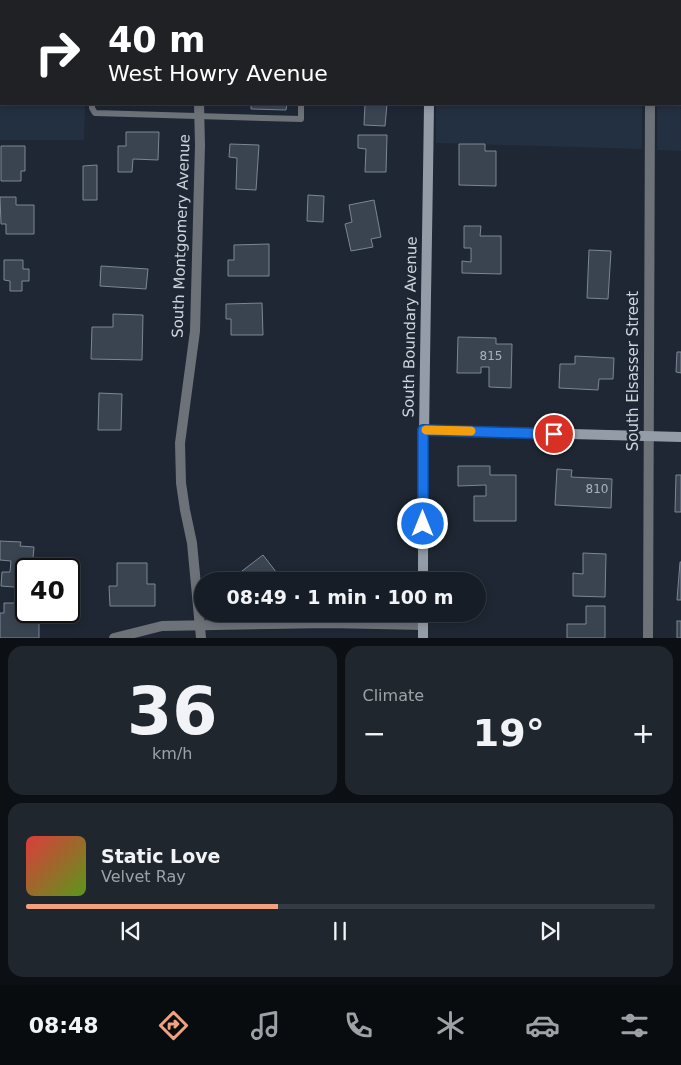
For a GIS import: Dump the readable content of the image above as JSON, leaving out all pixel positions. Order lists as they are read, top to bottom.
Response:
{
  "streets": {
    "street": ["South Montgomery Avenue", "South Boundary Avenue", "South Elsasser Street"]
  },
  "house_numbers": ["815", "810"],
  "page": {
    "turn": ["40 m", "West Howry Avenue"],
    "limit": "40",
    "trip": "08:49 · 1 min · 100 m",
    "tile": [
      ["36", "km/h"],
      "Climate"
    ],
    "heat": ["−", "19°", "+"],
    "song": ["Static Love", "Velvet Ray"],
    "tabs": "08:48"
  }
}
